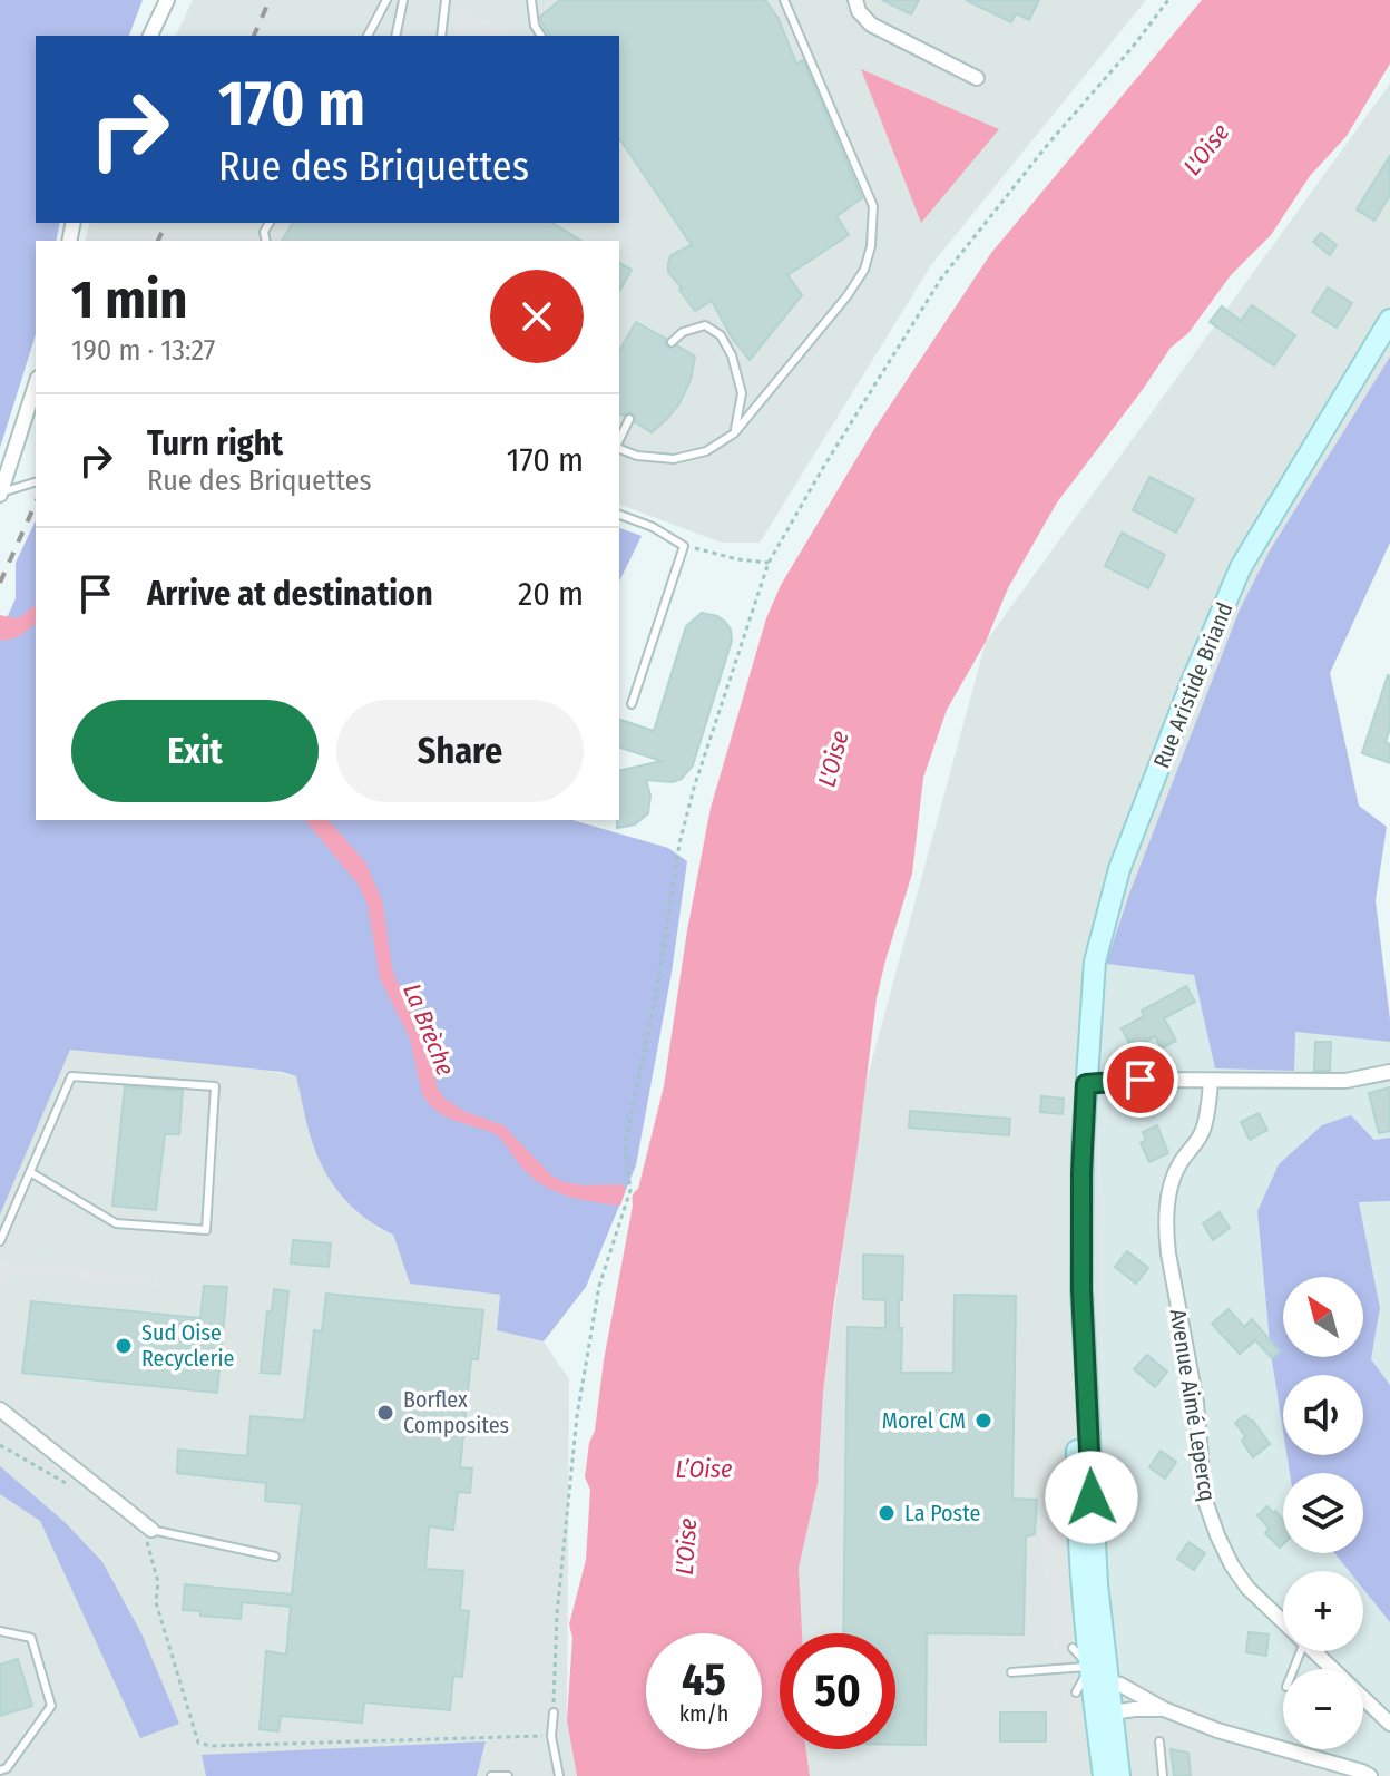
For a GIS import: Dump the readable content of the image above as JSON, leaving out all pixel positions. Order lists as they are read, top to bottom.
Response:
{
  "streets": {
    "main road": ["Rue Aristide Briand"],
    "street": ["Avenue Aimé Lepercq"]
  },
  "water": ["L'Oise", "La Brèche", "L’Oise"],
  "places": [
    "Sud Oise Recyclerie",
    "Borflex Composites",
    "Morel CM",
    "La Poste"
  ],
  "north": "top left",
  "page": {
    "turn": ["170 m", "Rue des Briquettes"],
    "heading": ["1 min", "190 m · 13:27"],
    "list": [
      {
        "name": "Turn right",
        "note": "Rue des Briquettes",
        "value": "170 m"
      },
      {
        "name": "Arrive at destination",
        "value": "20 m"
      }
    ],
    "buttons": ["Exit", "Share"],
    "map_buttons": ["+", "−"],
    "speed": "45 km/h",
    "limit": "50"
  }
}
